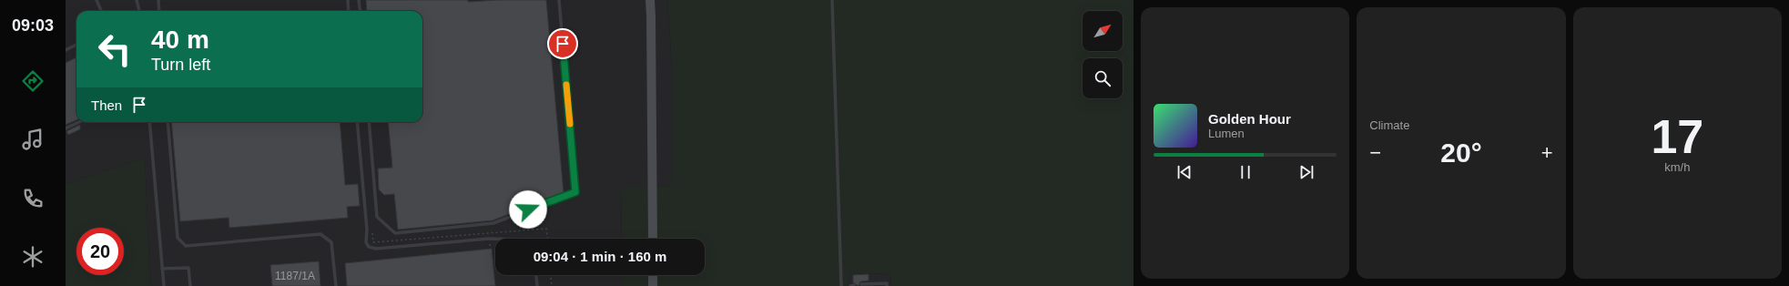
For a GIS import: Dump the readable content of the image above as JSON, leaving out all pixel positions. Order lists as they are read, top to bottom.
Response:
{
  "house_numbers": ["1187/1A"],
  "north": "top right",
  "page": {
    "tabs": "09:03",
    "tile": [
      "Climate",
      ["17", "km/h"]
    ],
    "turn": ["40 m", "Turn left"],
    "then": "Then",
    "song": ["Golden Hour", "Lumen"],
    "heat": ["−", "20°", "+"],
    "limit": "20",
    "trip": "09:04 · 1 min · 160 m"
  }
}
